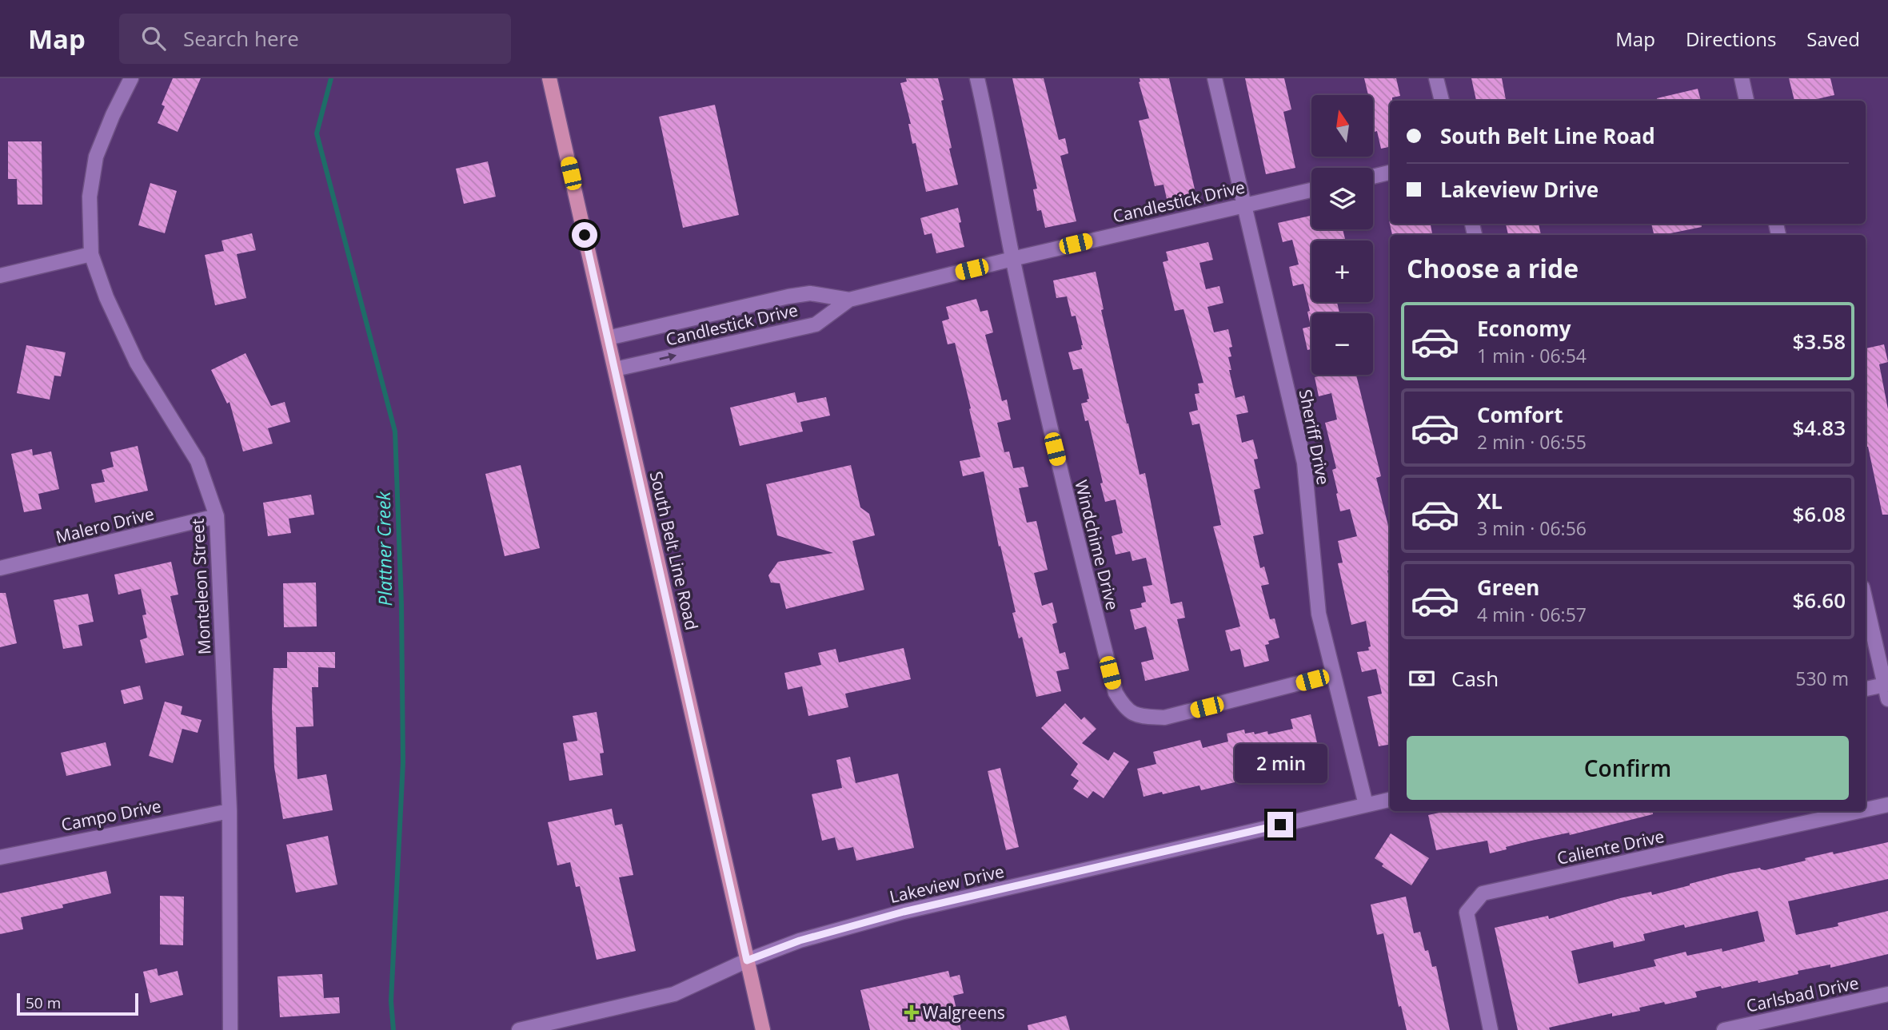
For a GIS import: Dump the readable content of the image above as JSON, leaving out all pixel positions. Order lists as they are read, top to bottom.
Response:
{
  "streets": {
    "main road": ["South Belt Line Road"],
    "street": [
      "Candlestick Drive",
      "Sheriff Drive",
      "Malero Drive",
      "Windchime Drive",
      "Monteleon Street",
      "Campo Drive",
      "Caliente Drive",
      "Lakeview Drive",
      "Carlsbad Drive"
    ]
  },
  "crossings": [
    ["Candlestick Drive", "Sheriff Drive"],
    ["Candlestick Drive", "Windchime Drive"],
    ["Candlestick Drive", "South Belt Line Road"],
    ["Sheriff Drive", "Windchime Drive"],
    ["Sheriff Drive", "Lakeview Drive"],
    ["Malero Drive", "Monteleon Street"],
    ["South Belt Line Road", "Lakeview Drive"],
    ["Monteleon Street", "Campo Drive"]
  ],
  "water": ["Plattner Creek"],
  "places": {
    "health": ["Walgreens"]
  },
  "scale_bar": "50 m",
  "north": "top",
  "page": {
    "header": "Map",
    "search": "Search here",
    "nav": ["Map", "Directions", "Saved"],
    "map_buttons": ["+", "−"],
    "banner": ["South Belt Line Road", "Lakeview Drive"],
    "heading": "Choose a ride",
    "list": [
      {
        "name": "Economy",
        "note": "1 min · 06:54",
        "value": "$3.58"
      },
      {
        "name": "Comfort",
        "note": "2 min · 06:55",
        "value": "$4.83"
      },
      {
        "name": "XL",
        "note": "3 min · 06:56",
        "value": "$6.08"
      },
      {
        "name": "Green",
        "note": "4 min · 06:57",
        "value": "$6.60"
      }
    ],
    "pay": ["Cash", "530 m"],
    "buttons": "Confirm",
    "bubble": "2 min",
    "scale": "50 m"
  }
}
